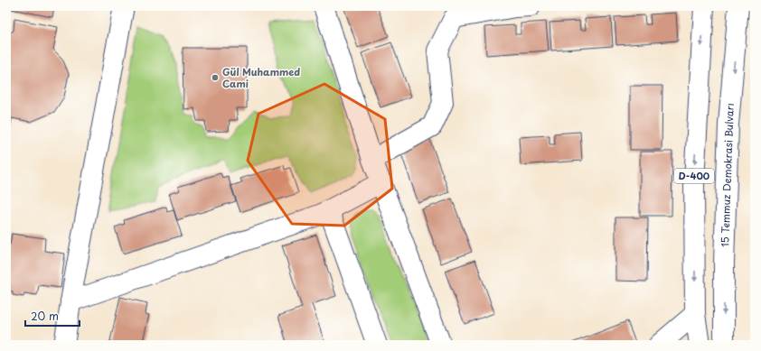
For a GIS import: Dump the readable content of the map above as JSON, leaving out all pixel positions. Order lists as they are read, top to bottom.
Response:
{
  "streets": {
    "main road": ["15 Temmuz Demokrasi Bulvarı", "D-400"]
  },
  "places": ["Gül Muhammed Cami"],
  "scale_bar": "20 m"
}
